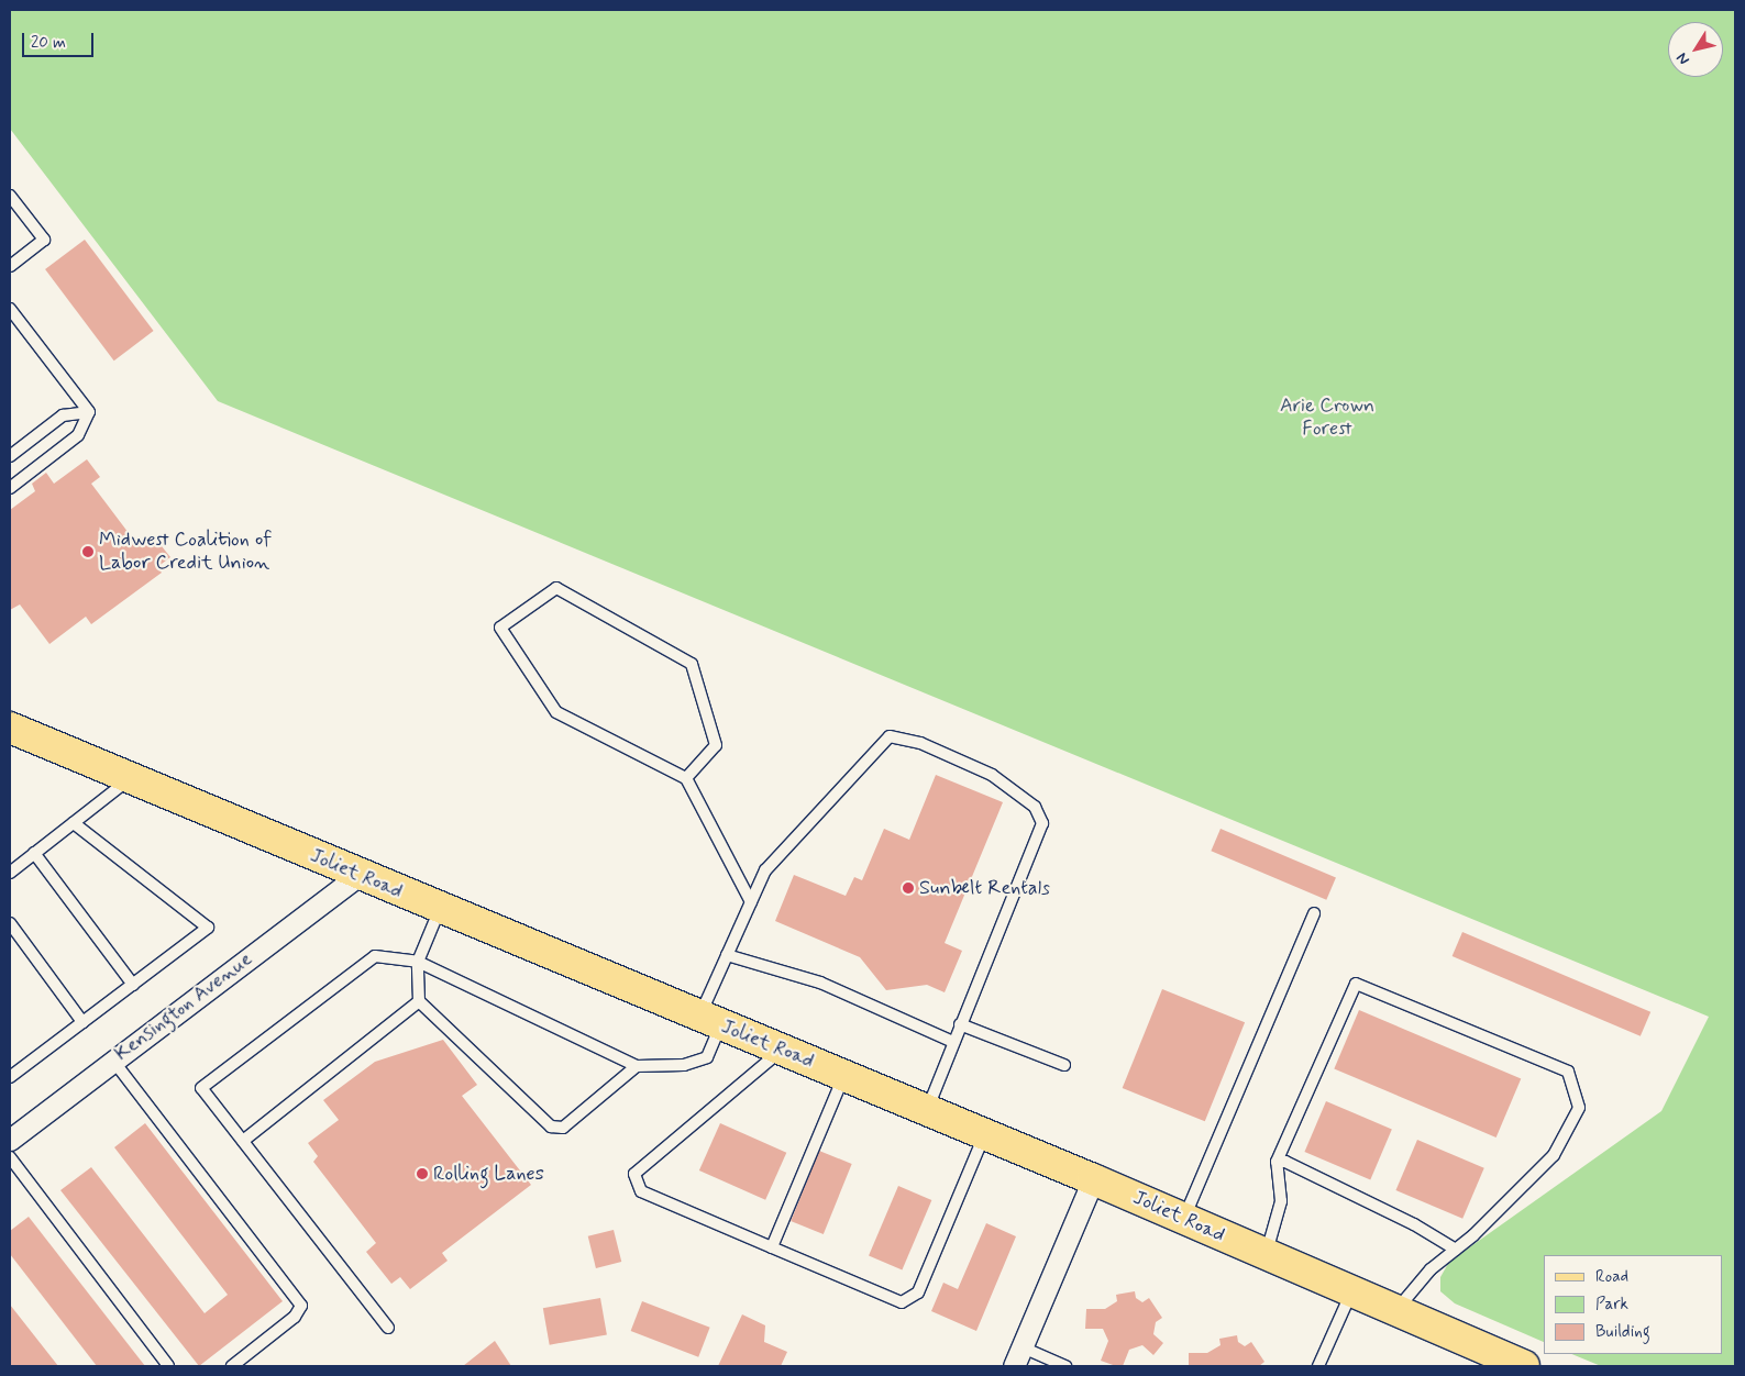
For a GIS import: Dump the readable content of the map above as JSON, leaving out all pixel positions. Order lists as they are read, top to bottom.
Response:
{
  "streets": {
    "main road": ["Joliet Road"],
    "street": ["Kensington Avenue"]
  },
  "crossings": [
    ["Joliet Road", "Kensington Avenue"]
  ],
  "parks": ["Arie Crown Forest"],
  "places": ["Midwest Coalition of Labor Credit Union", "Sunbelt Rentals", "Rolling Lanes"],
  "legend": ["Road", "Park", "Building"],
  "scale_bar": "20 m",
  "north": "bottom left"
}
